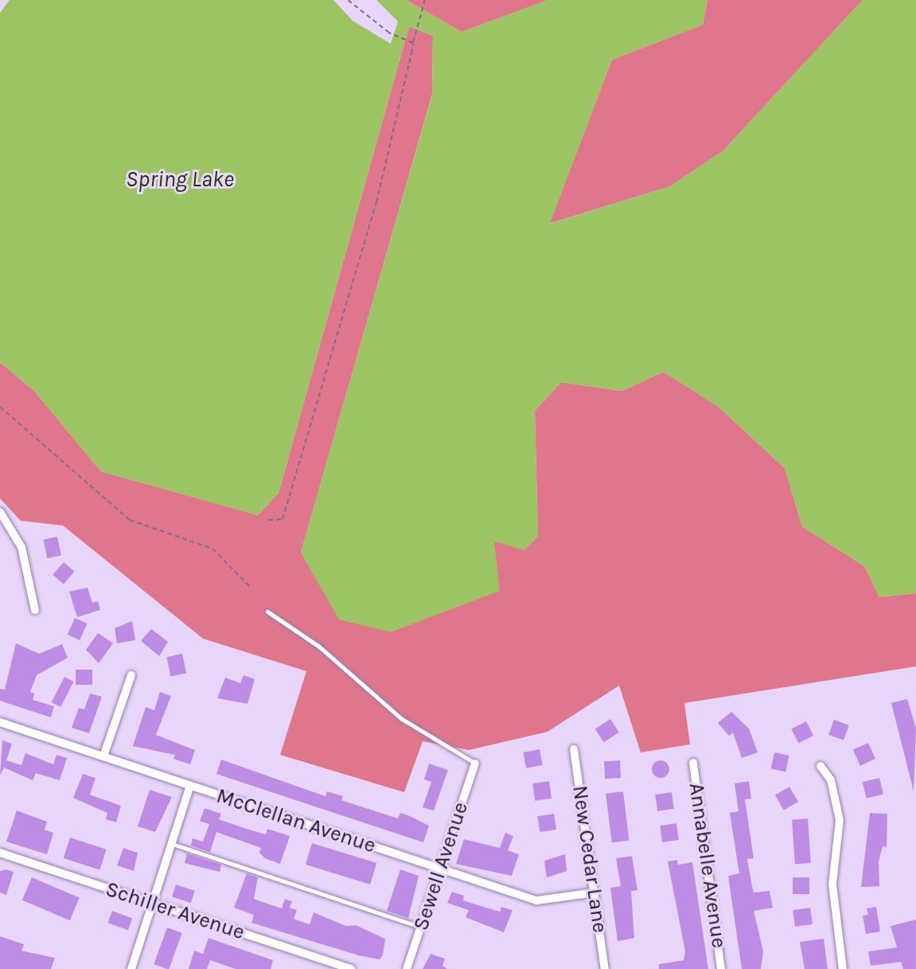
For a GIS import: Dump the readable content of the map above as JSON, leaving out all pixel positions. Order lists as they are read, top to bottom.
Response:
{
  "streets": {
    "street": [
      "McClellan Avenue",
      "New Cedar Lane",
      "Annabelle Avenue",
      "Sewell Avenue",
      "Schiller Avenue"
    ]
  },
  "crossings": [
    ["McClellan Avenue", "New Cedar Lane"],
    ["McClellan Avenue", "Sewell Avenue"]
  ],
  "water": ["Spring Lake"]
}
